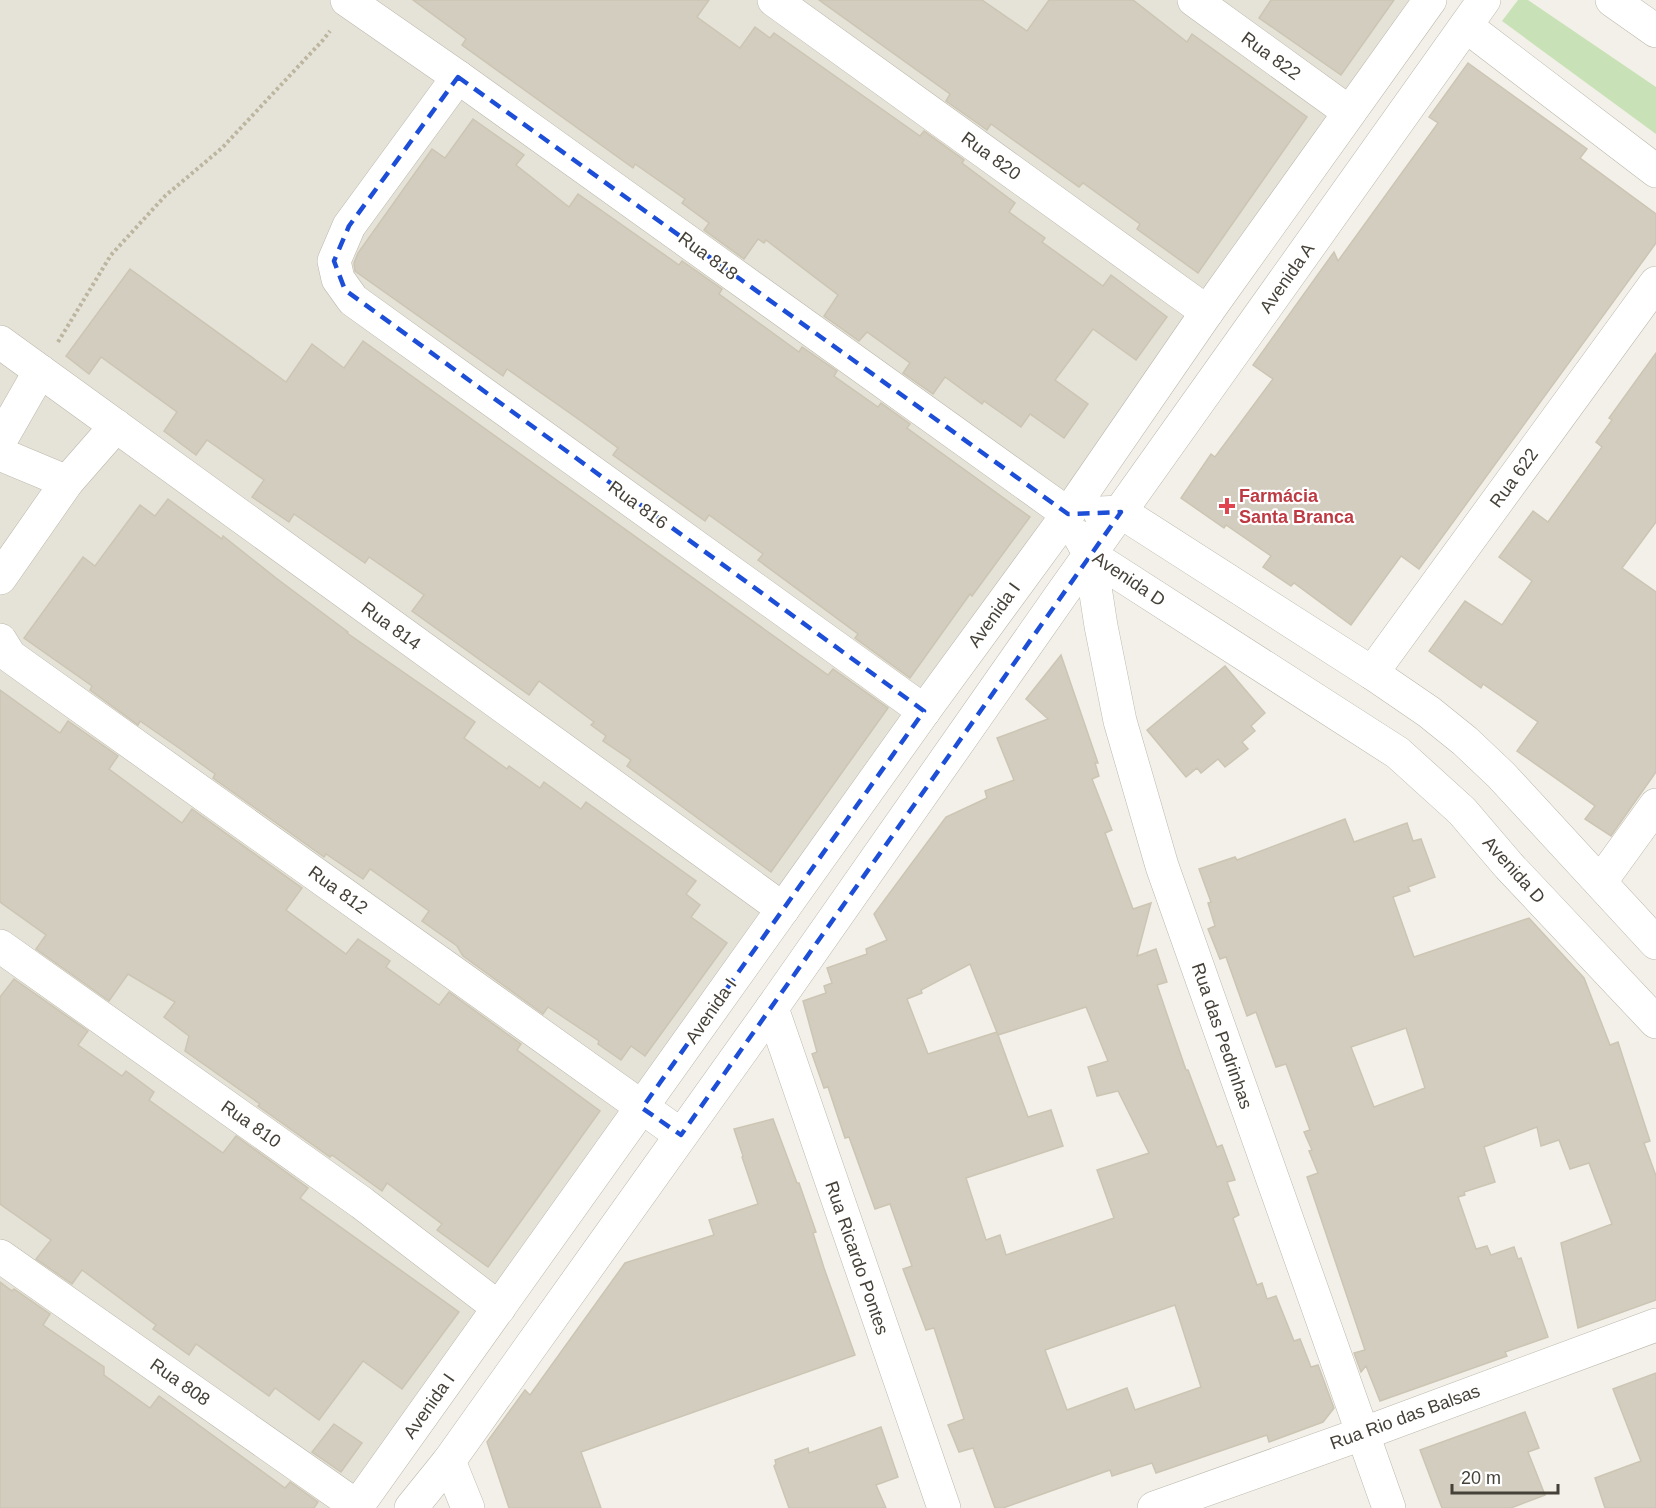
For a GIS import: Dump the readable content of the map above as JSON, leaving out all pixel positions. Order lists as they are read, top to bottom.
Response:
{
  "streets": {
    "street": [
      "Rua 822",
      "Rua 820",
      "Rua 818",
      "Avenida A",
      "Rua 622",
      "Rua 816",
      "Avenida D",
      "Avenida I",
      "Rua 814",
      "Rua 812",
      "Rua das Pedrinhas",
      "Rua 810",
      "Rua Ricardo Pontes",
      "Rua 808",
      "Rua Rio das Balsas"
    ]
  },
  "crossings": [
    ["Rua 818", "Rua 816"],
    ["Rua 818", "Avenida D"],
    ["Rua 818", "Avenida I"],
    ["Avenida A", "Avenida D"],
    ["Avenida A", "Rua das Pedrinhas"],
    ["Rua 816", "Avenida I"],
    ["Avenida D", "Avenida I"],
    ["Avenida D", "Rua das Pedrinhas"],
    ["Avenida I", "Rua 814"],
    ["Avenida I", "Rua 812"],
    ["Avenida I", "Rua 810"],
    ["Avenida I", "Rua 808"],
    ["Rua das Pedrinhas", "Rua Rio das Balsas"]
  ],
  "places": {
    "health": ["Farmácia Santa Branca"]
  },
  "scale_bar": "20 m"
}
